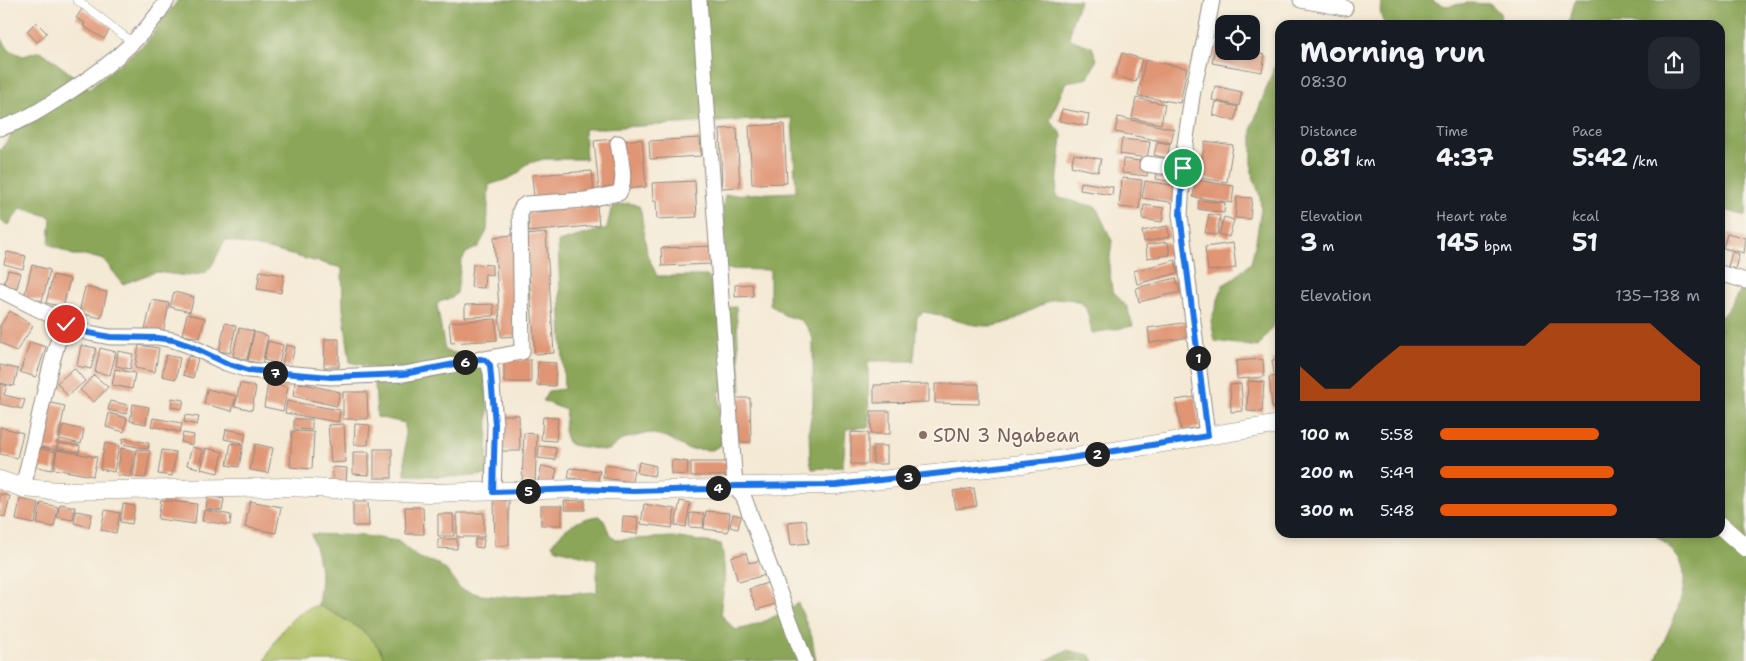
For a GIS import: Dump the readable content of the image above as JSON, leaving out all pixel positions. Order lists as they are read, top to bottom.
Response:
{
  "places": ["SDN 3 Ngabean"],
  "page": {
    "heading": ["Morning run", "08:30"],
    "stats": [
      ["Distance", "0.81 km"],
      ["Time", "4:37"],
      ["Pace", "5:42 /km"],
      ["Elevation", "3 m"],
      ["Heart rate", "145 bpm"],
      ["kcal", "51"]
    ],
    "chart": ["Elevation", "135–138 m"],
    "pins": [
      "1",
      "6",
      "7",
      "2",
      "3",
      "4",
      "5"
    ],
    "list": [
      {
        "name": "100 m",
        "note": "5:58"
      },
      {
        "name": "200 m",
        "note": "5:49"
      },
      {
        "name": "300 m",
        "note": "5:48"
      }
    ]
  }
}
